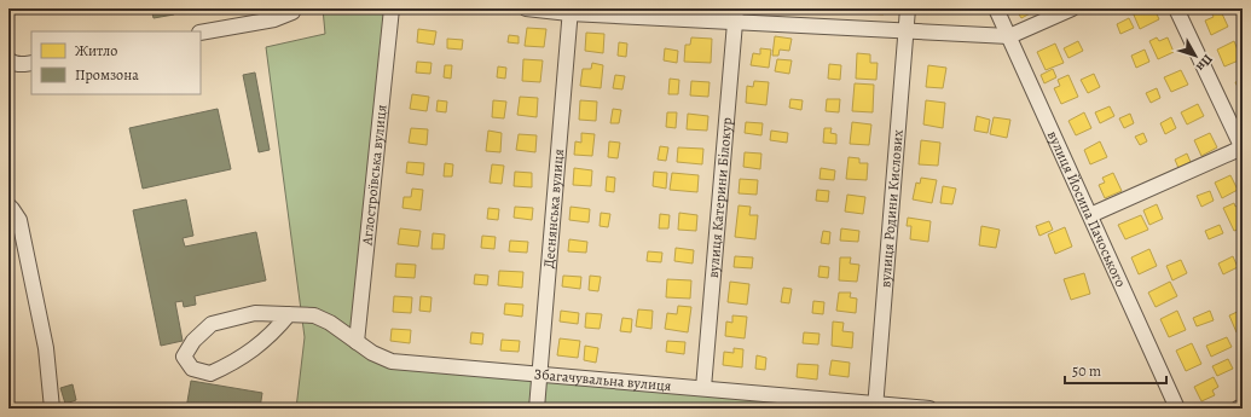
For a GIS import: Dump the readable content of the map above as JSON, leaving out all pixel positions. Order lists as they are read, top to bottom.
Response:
{
  "streets": {
    "street": [
      "Аглостроївська вулиця",
      "вулиця Катерини Білокур",
      "вулиця Родини Кислових",
      "вулиця Йосипа Пачоського",
      "Деснянська вулиця",
      "Збагачувальна вулиця"
    ]
  },
  "crossings": [
    ["Аглостроївська вулиця", "Збагачувальна вулиця"],
    ["вулиця Катерини Білокур", "Збагачувальна вулиця"],
    ["вулиця Родини Кислових", "Збагачувальна вулиця"],
    ["Деснянська вулиця", "Збагачувальна вулиця"]
  ],
  "legend": ["Житло", "Промзона"],
  "scale_bar": "50 m",
  "north": "bottom right"
}
